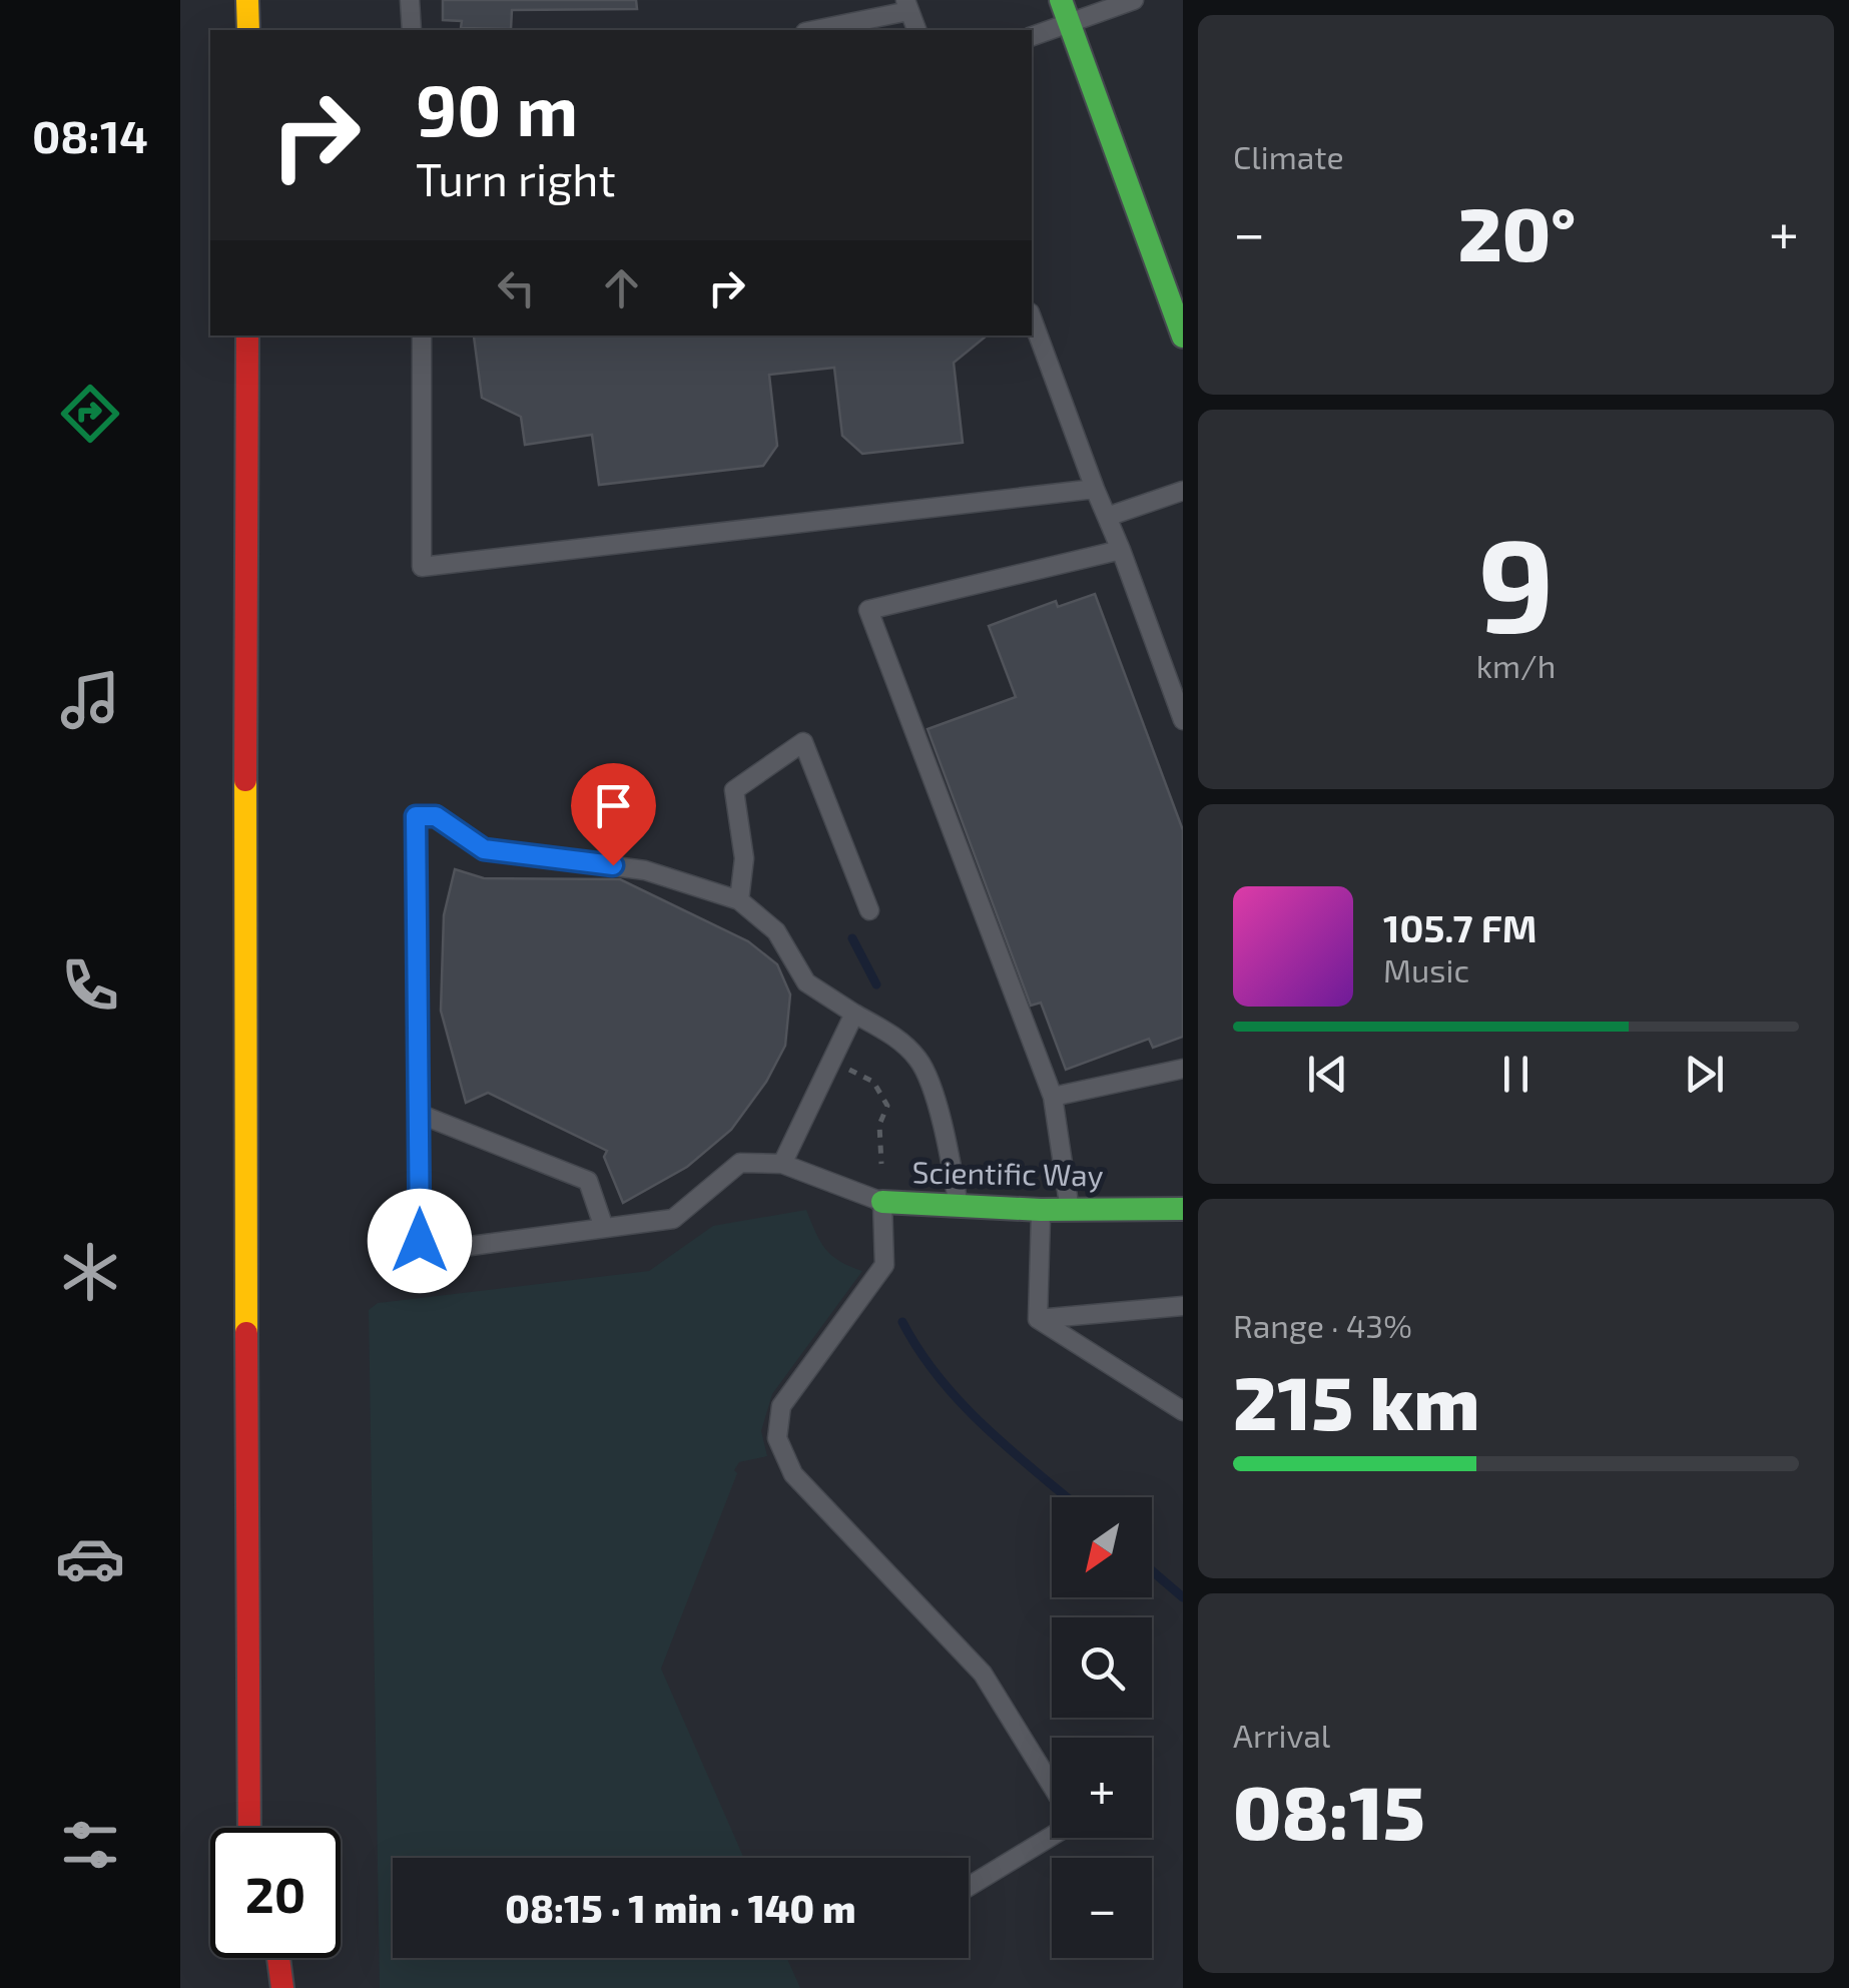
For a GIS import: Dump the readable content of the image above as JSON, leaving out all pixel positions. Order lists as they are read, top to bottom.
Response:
{
  "streets": {
    "main road": ["Scientific Way"]
  },
  "north": "bottom left",
  "page": {
    "tabs": "08:14",
    "tile": [
      "Climate",
      ["9", "km/h"],
      ["Range · 43%", "215 km"],
      ["Arrival", "08:15"]
    ],
    "turn": ["90 m", "Turn right"],
    "heat": ["−", "20°", "+"],
    "song": ["105.7 FM", "Music"],
    "map_buttons": ["+", "−"],
    "limit": "20",
    "trip": "08:15 · 1 min · 140 m"
  }
}
